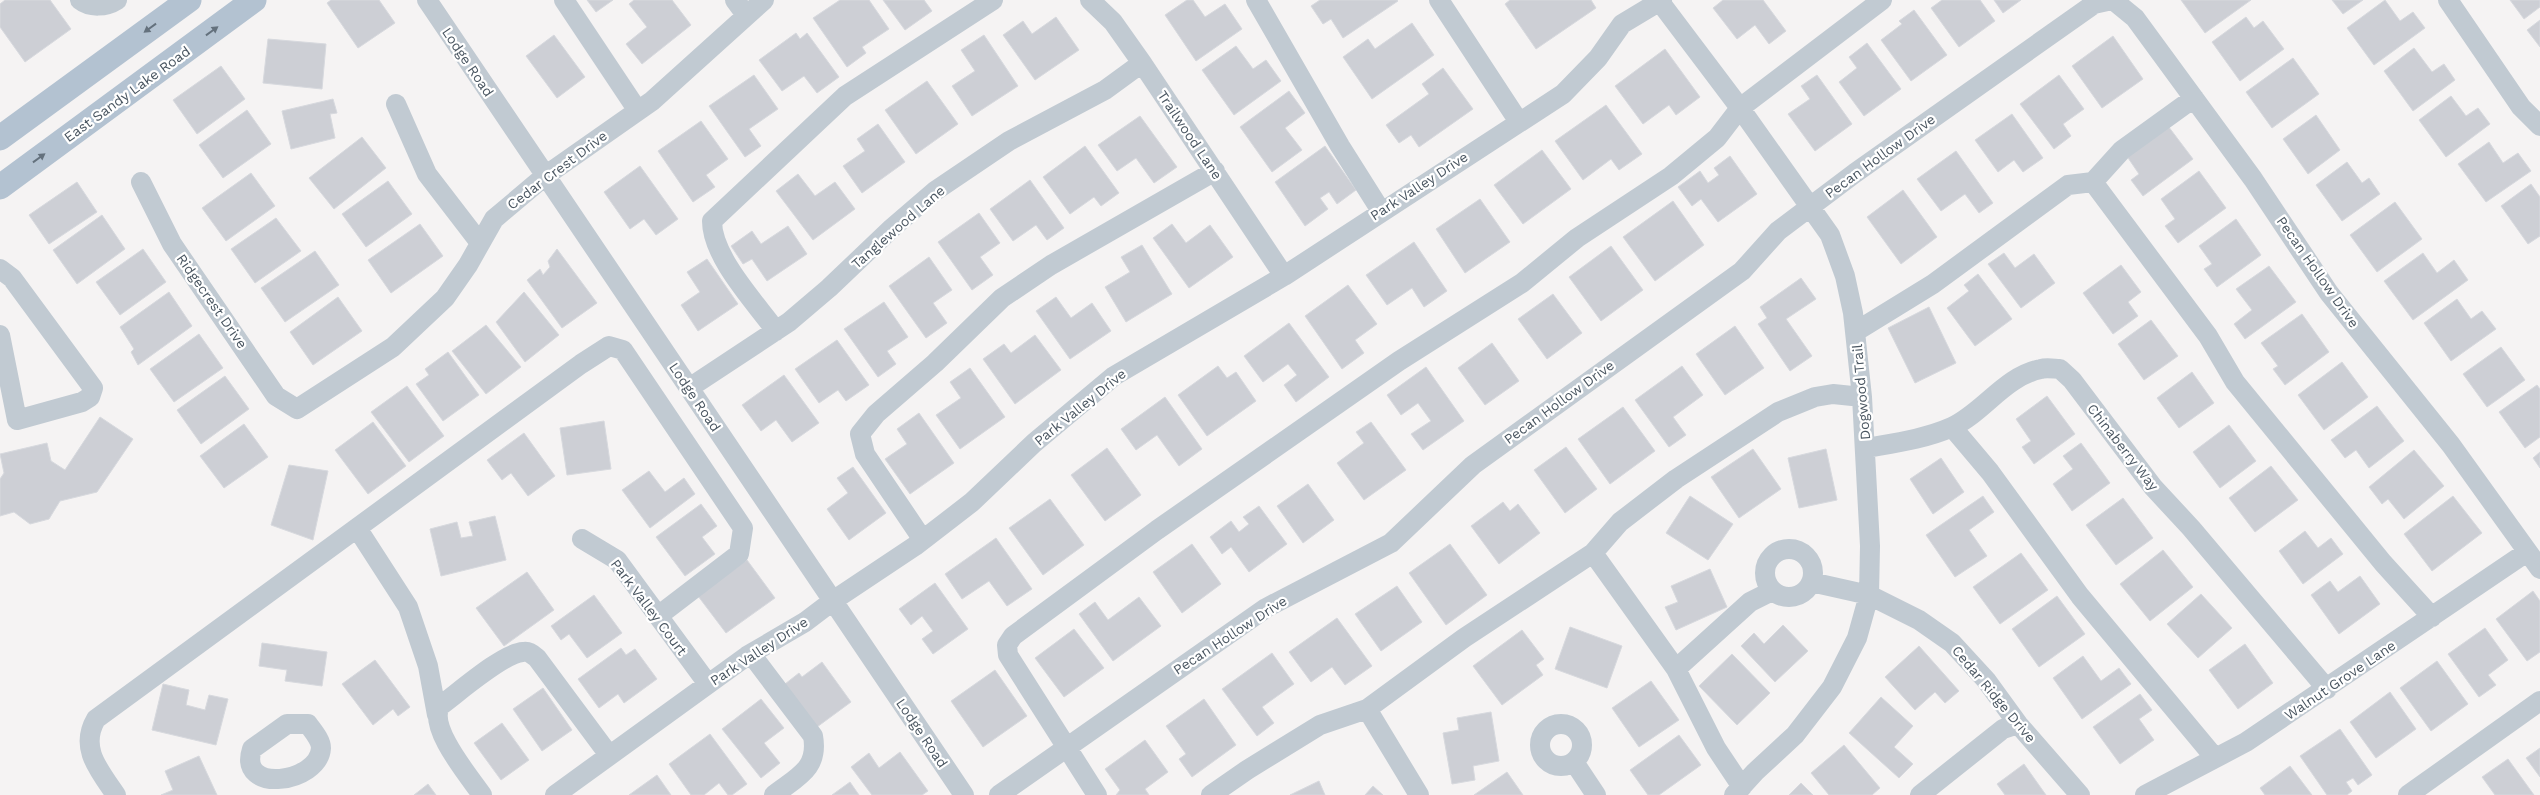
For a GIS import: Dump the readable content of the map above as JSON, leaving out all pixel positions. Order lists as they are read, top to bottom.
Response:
{
  "streets": {
    "main road": ["East Sandy Lake Road"],
    "street": [
      "Lodge Road",
      "Trailwood Lane",
      "Pecan Hollow Drive",
      "Cedar Crest Drive",
      "Park Valley Drive",
      "Tanglewood Lane",
      "Ridgecrest Drive",
      "Dogwood Trail",
      "Chinaberry Way",
      "Park Valley Court",
      "Walnut Grove Lane",
      "Cedar Ridge Drive"
    ]
  },
  "crossings": [
    ["Lodge Road", "Cedar Crest Drive"],
    ["Lodge Road", "Park Valley Drive"],
    ["Lodge Road", "Tanglewood Lane"],
    ["Trailwood Lane", "Park Valley Drive"],
    ["Trailwood Lane", "Tanglewood Lane"],
    ["Pecan Hollow Drive", "Dogwood Trail"],
    ["Pecan Hollow Drive", "Walnut Grove Lane"],
    ["Cedar Crest Drive", "Ridgecrest Drive"],
    ["Park Valley Drive", "Dogwood Trail"],
    ["Park Valley Drive", "Park Valley Court"],
    ["Dogwood Trail", "Chinaberry Way"],
    ["Dogwood Trail", "Cedar Ridge Drive"],
    ["Chinaberry Way", "Walnut Grove Lane"]
  ]
}
